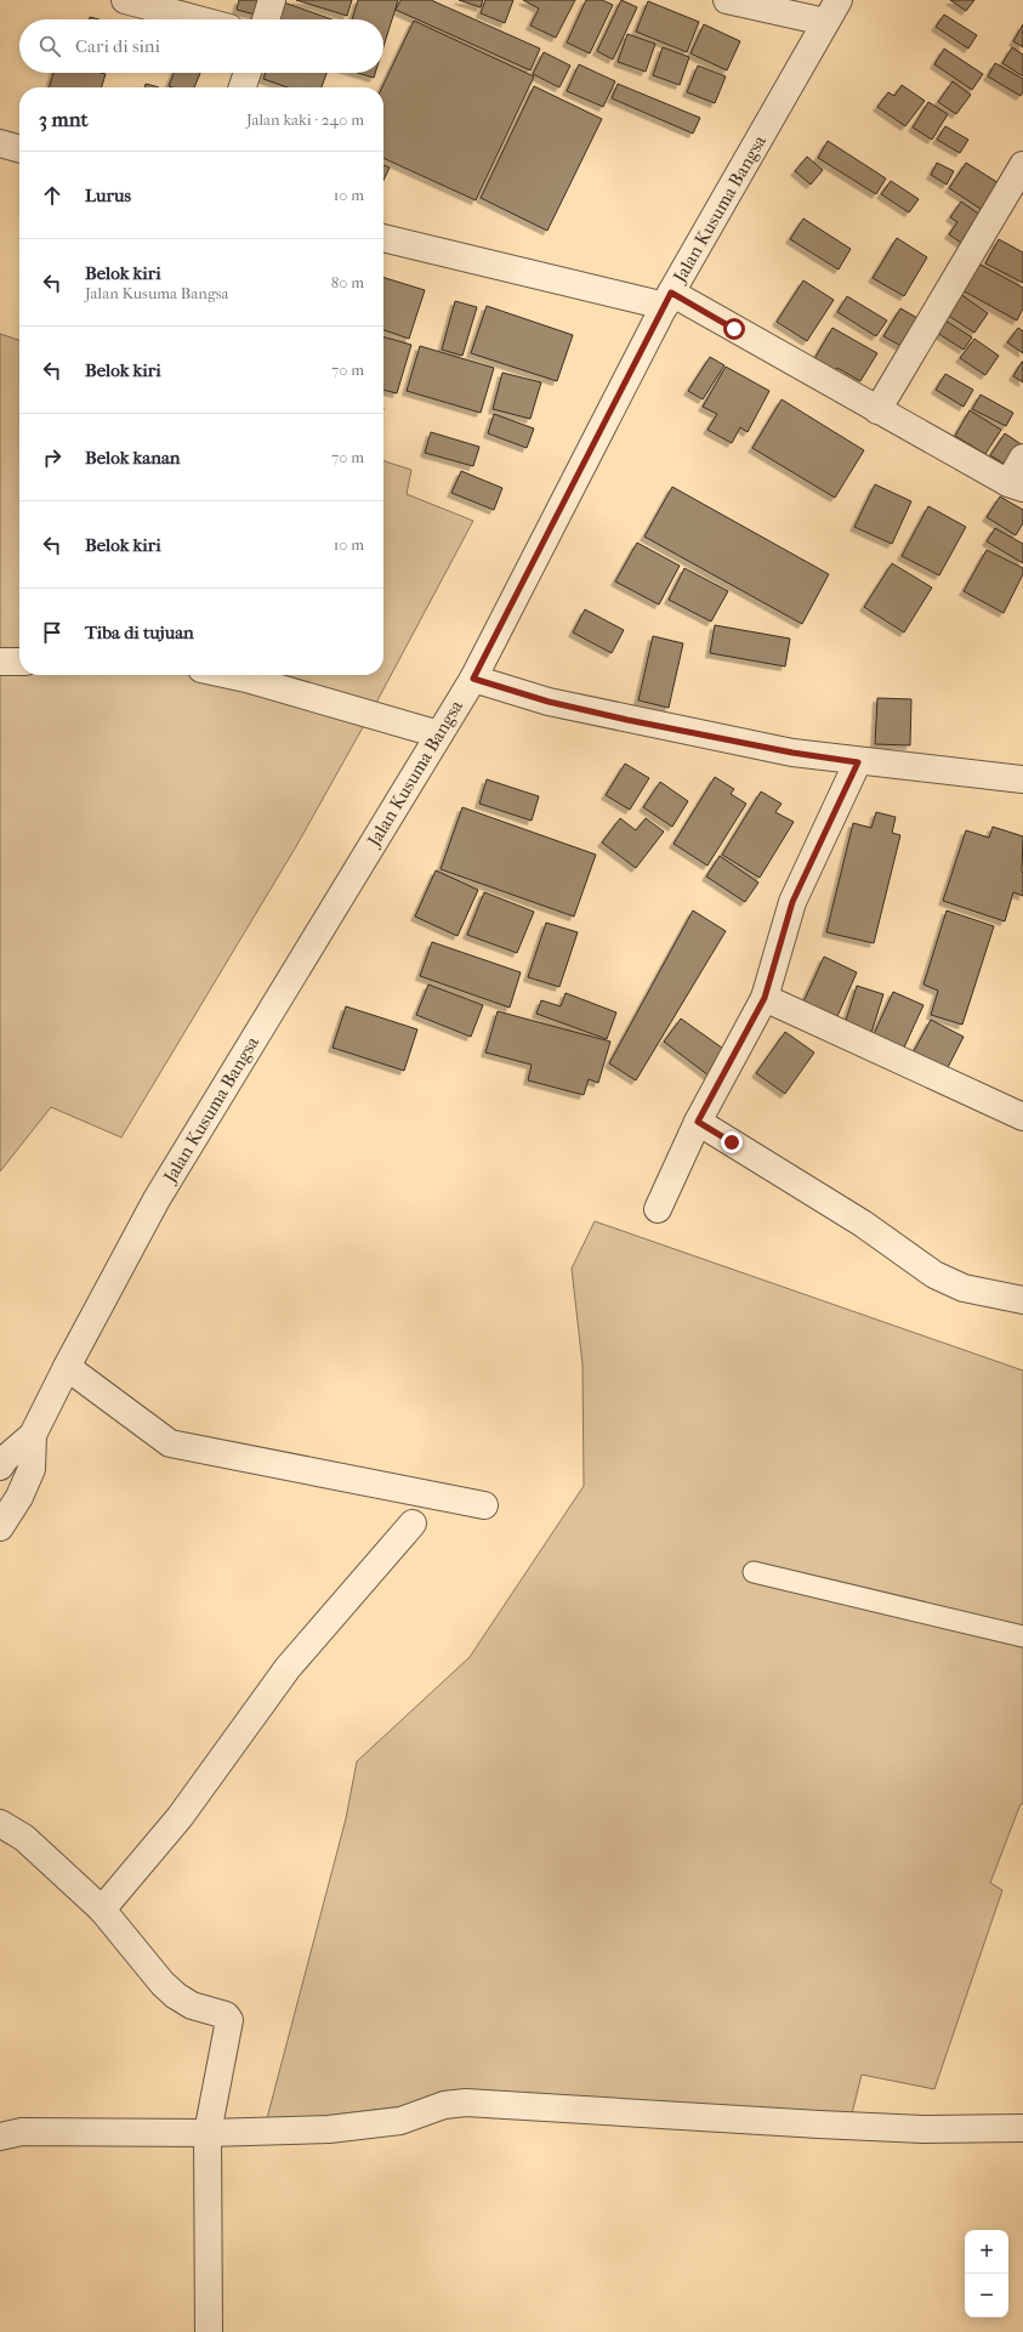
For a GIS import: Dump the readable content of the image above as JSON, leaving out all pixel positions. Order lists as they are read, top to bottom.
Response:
{
  "streets": {
    "street": ["Jalan Kusuma Bangsa"]
  },
  "page": {
    "search": "Cari di sini",
    "heading": ["3 mnt", "Jalan kaki · 240 m"],
    "list": [
      ["Lurus", "10 m"],
      ["Belok kiri", "Jalan Kusuma Bangsa", "80 m"],
      ["Belok kiri", "70 m"],
      ["Belok kanan", "70 m"],
      ["Belok kiri", "10 m"],
      "Tiba di tujuan"
    ],
    "map_buttons": ["+", "−"]
  }
}
